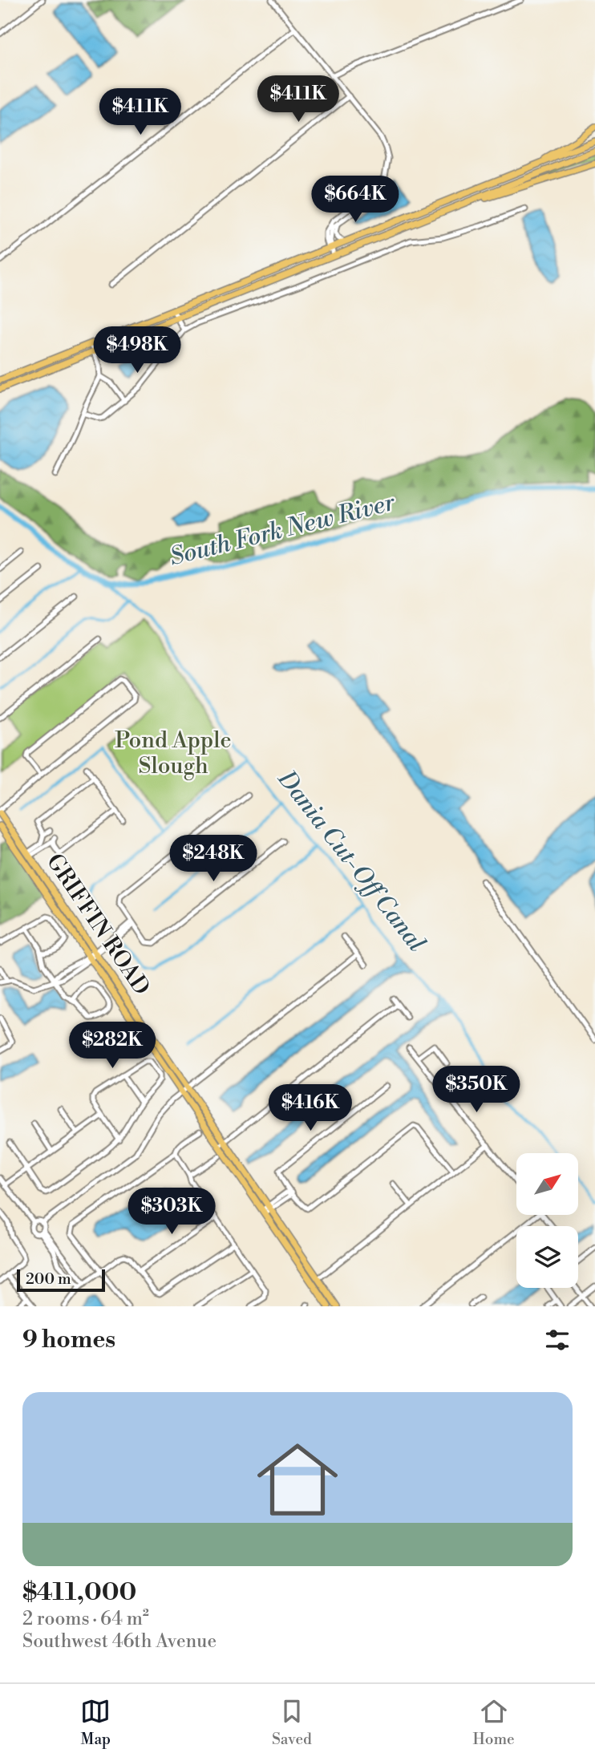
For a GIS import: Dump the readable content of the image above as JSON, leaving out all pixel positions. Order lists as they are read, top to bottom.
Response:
{
  "streets": {
    "main road": ["GRIFFIN ROAD"]
  },
  "water": ["South Fork New River", "Dania Cut-Off Canal"],
  "parks": ["Pond Apple Slough"],
  "scale_bar": "200 m",
  "north": "top right",
  "page": {
    "price": [
      "$411K",
      "$411K",
      "$664K",
      "$498K",
      "$248K",
      "$282K",
      "$350K",
      "$416K",
      "$303K"
    ],
    "scale": "200 m",
    "heading": "9 homes",
    "list": [
      {
        "name": "$411,000",
        "note": "2 rooms · 64 m² · Southwest 46th Avenue"
      }
    ],
    "tabs": ["Map", "Saved", "Home"]
  }
}
